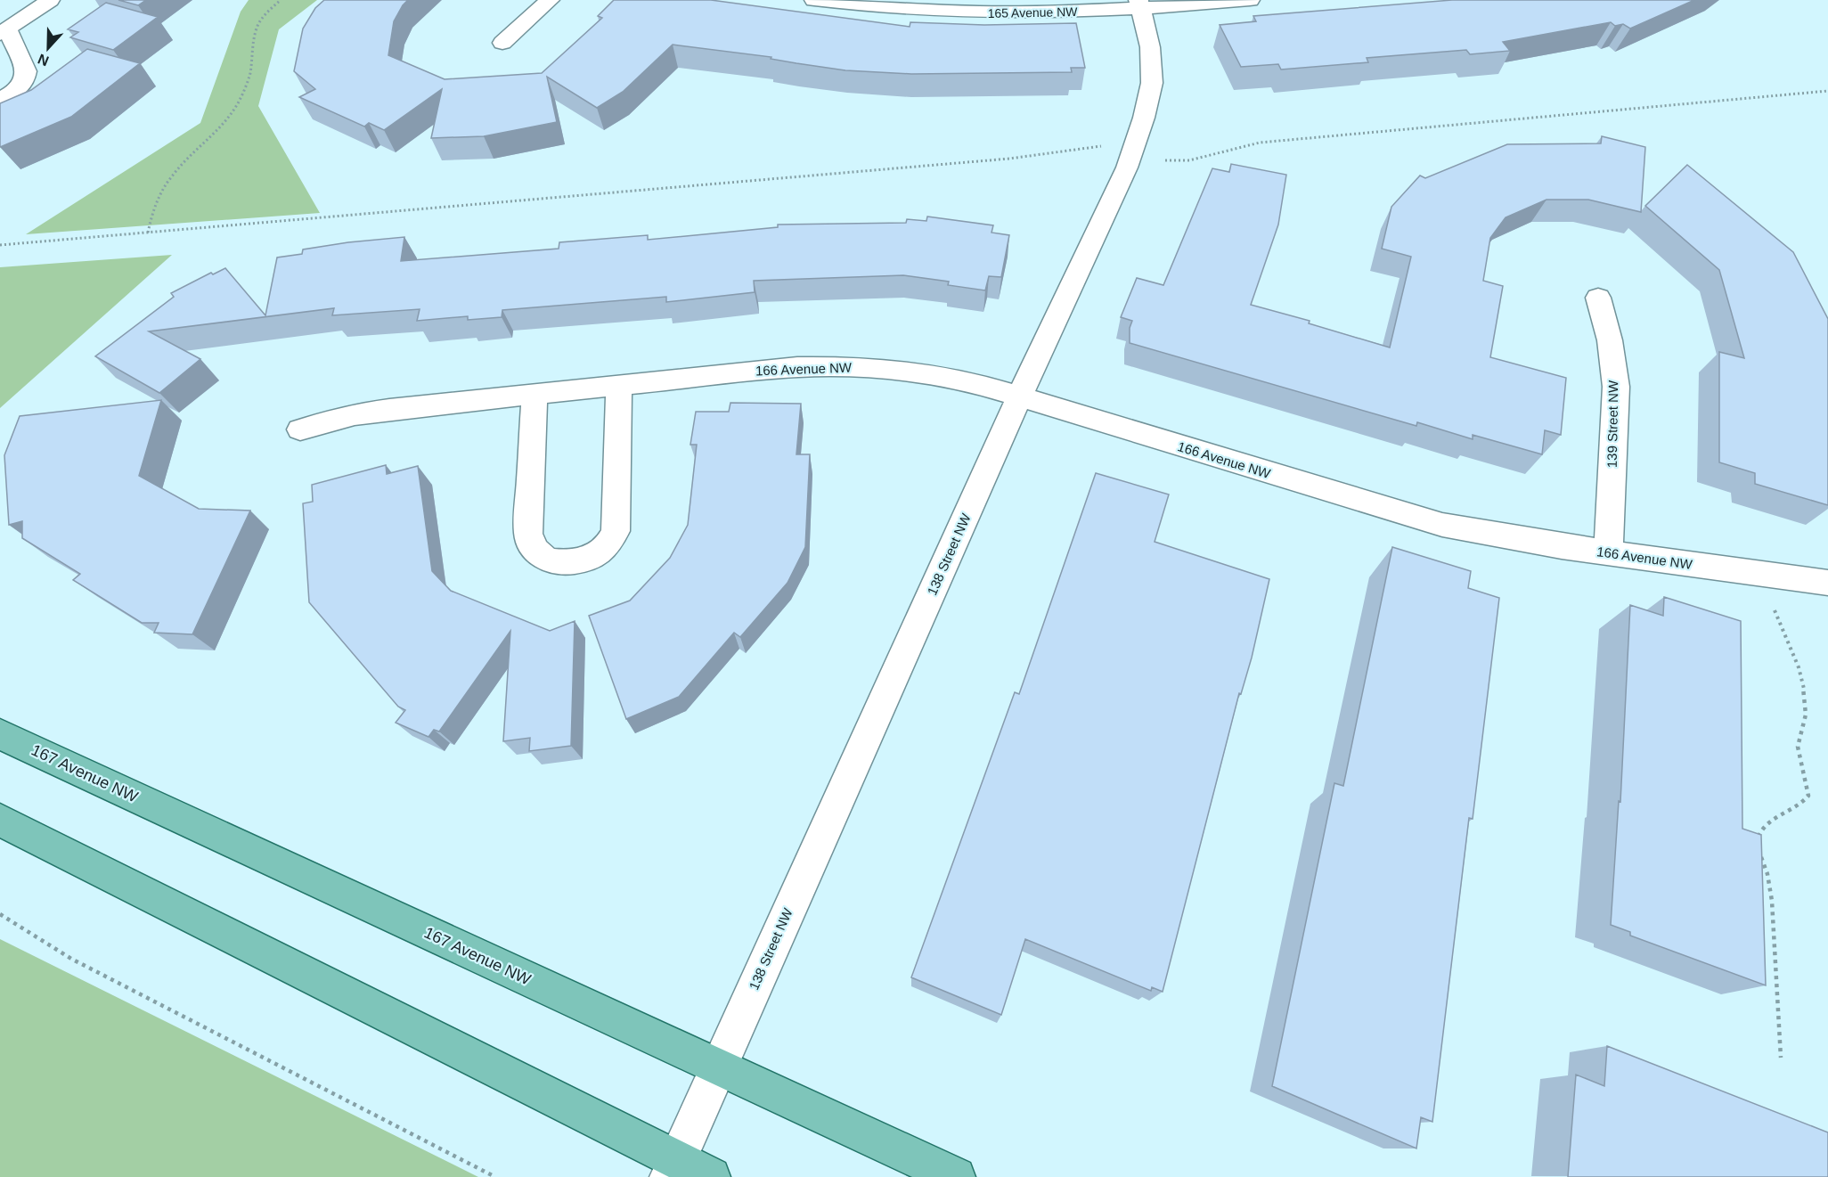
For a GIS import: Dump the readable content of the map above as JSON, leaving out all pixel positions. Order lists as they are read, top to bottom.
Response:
{
  "streets": {
    "main road": ["167 Avenue NW"],
    "street": [
      "165 Avenue NW",
      "166 Avenue NW",
      "139 Street NW",
      "138 Street NW"
    ]
  },
  "crossings": [
    ["165 Avenue NW", "138 Street NW"],
    ["166 Avenue NW", "139 Street NW"],
    ["166 Avenue NW", "138 Street NW"],
    ["138 Street NW", "167 Avenue NW"]
  ],
  "north": "bottom"
}
